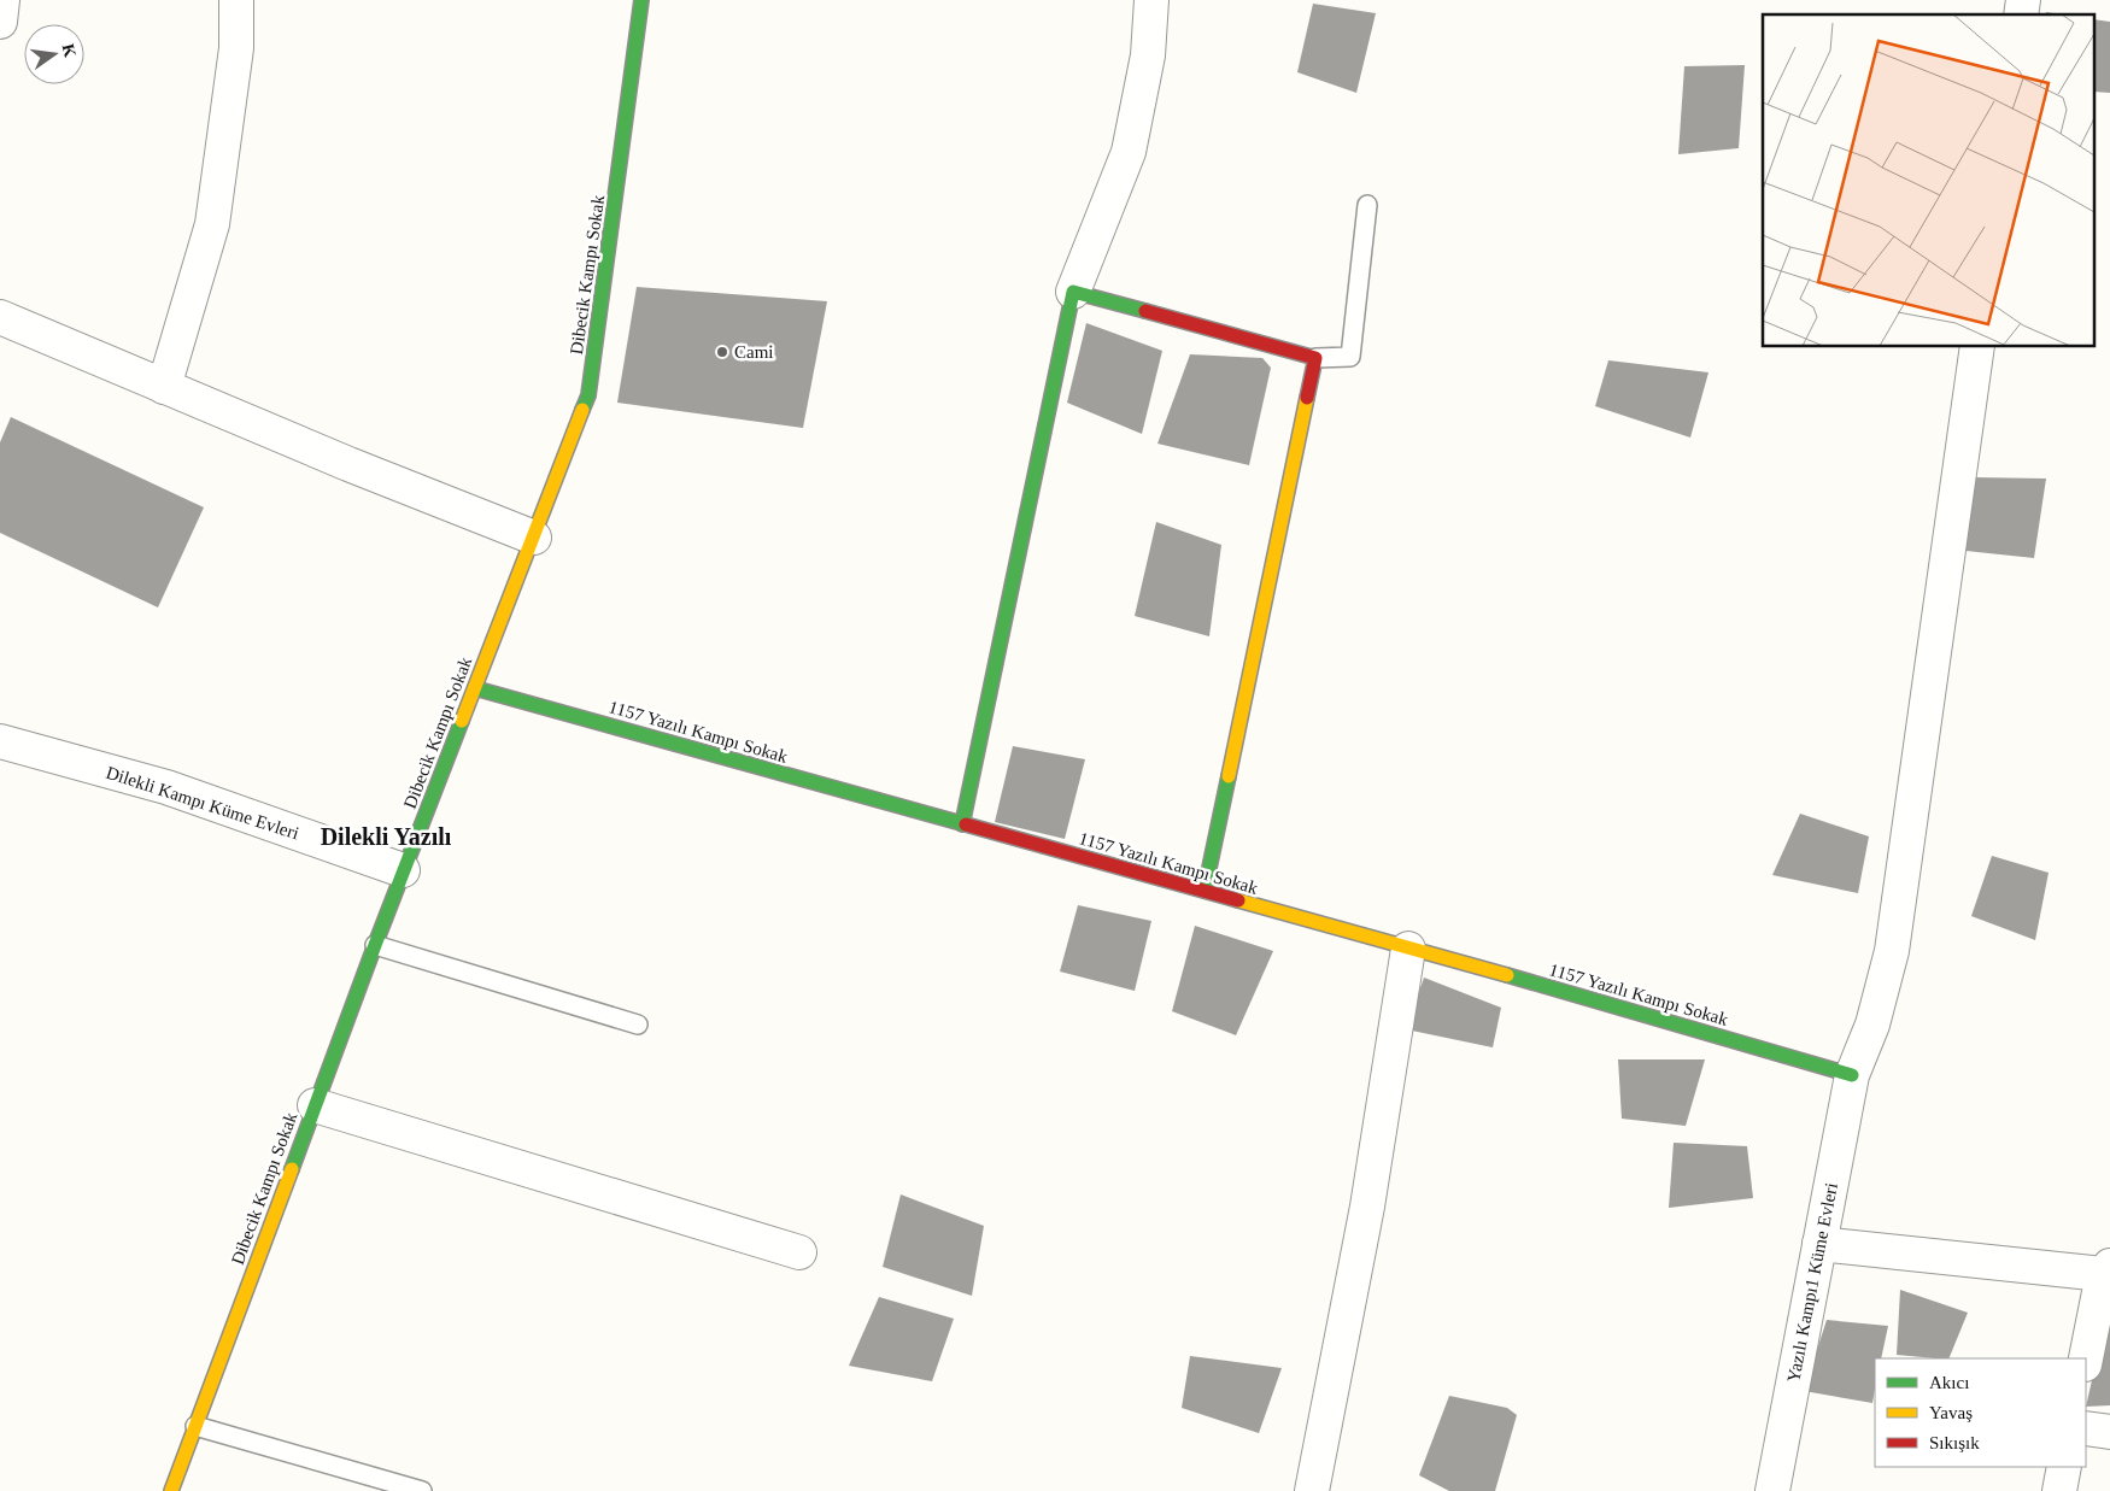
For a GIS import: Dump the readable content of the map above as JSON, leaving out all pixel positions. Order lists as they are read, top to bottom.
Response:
{
  "streets": {
    "street": [
      "Dibecik Kampı Sokak",
      "1157 Yazılı Kampı Sokak",
      "Dilekli Kampı Küme Evleri",
      "Yazılı Kampı1 Küme Evleri"
    ]
  },
  "crossings": [
    ["Dibecik Kampı Sokak", "1157 Yazılı Kampı Sokak"],
    ["Dibecik Kampı Sokak", "Dilekli Kampı Küme Evleri"],
    ["1157 Yazılı Kampı Sokak", "Yazılı Kampı1 Küme Evleri"]
  ],
  "districts": ["Dilekli Yazılı"],
  "places": ["Cami"],
  "legend": ["Akıcı", "Yavaş", "Sıkışık"],
  "north": "right"
}
